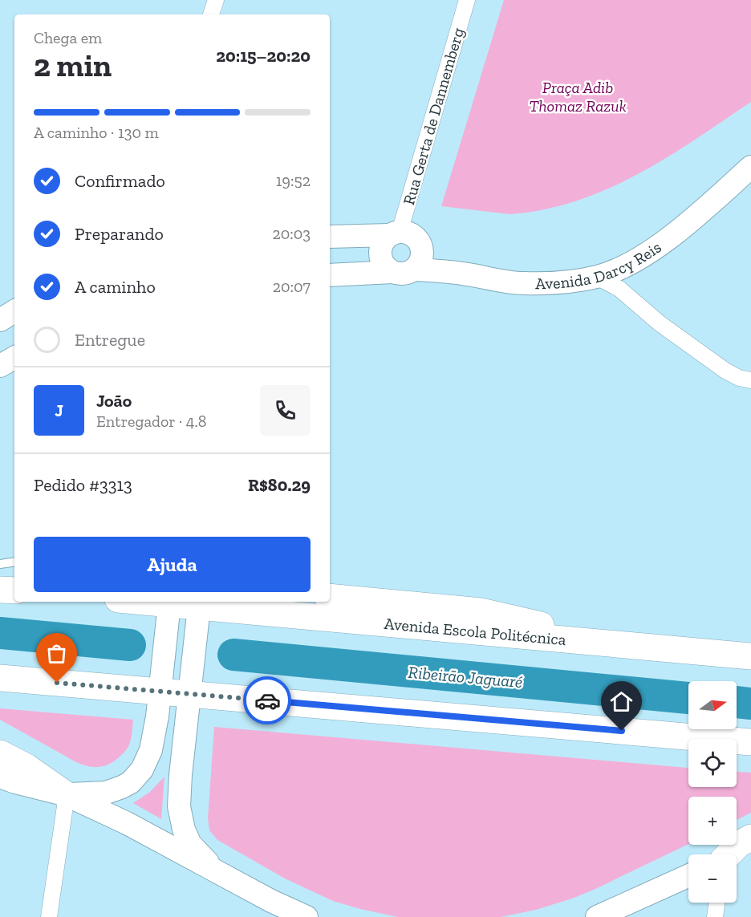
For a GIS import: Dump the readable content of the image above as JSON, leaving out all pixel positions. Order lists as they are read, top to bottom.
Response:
{
  "streets": {
    "highway": ["Avenida Escola Politécnica"],
    "main road": ["Avenida Darcy Reis"],
    "street": ["Rua Gerta de Dannemberg"]
  },
  "crossings": [
    ["Rua Gerta de Dannemberg", "Avenida Darcy Reis"]
  ],
  "water": ["Ribeirão Jaguaré"],
  "parks": ["Praça Adib Thomaz Razuk"],
  "north": "right",
  "page": {
    "heading": ["2 min", "Chega em", "20:15–20:20"],
    "panel": [
      "João",
      "Entregador · 4.8",
      "Pedido #3313",
      "R$80.29"
    ],
    "bar": "A caminho · 130 m",
    "list": [
      ["Confirmado", "19:52"],
      ["Preparando", "20:03"],
      ["A caminho", "20:07"],
      "Entregue"
    ],
    "round": "J",
    "buttons": "Ajuda",
    "map_buttons": ["+", "−"]
  }
}
